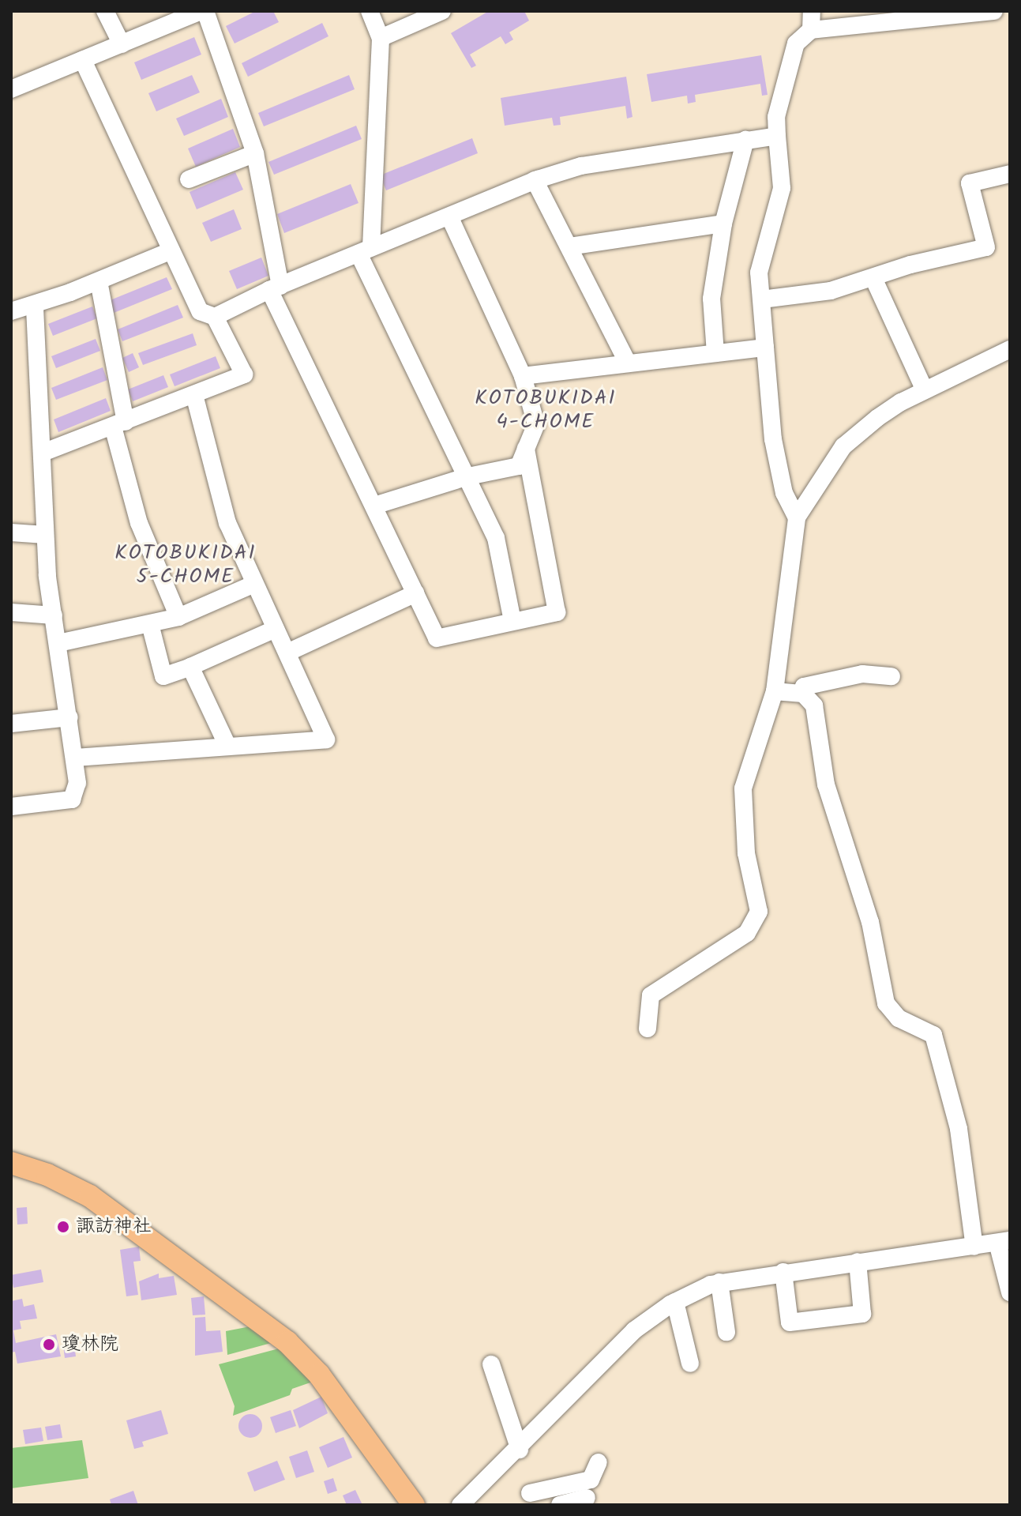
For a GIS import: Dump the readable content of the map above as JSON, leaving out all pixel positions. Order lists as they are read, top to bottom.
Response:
{
  "districts": ["KOTOBUKIDAI 4-CHOME", "KOTOBUKIDAI 5-CHOME"],
  "places": ["諏訪神社", "瓊林院"]
}
